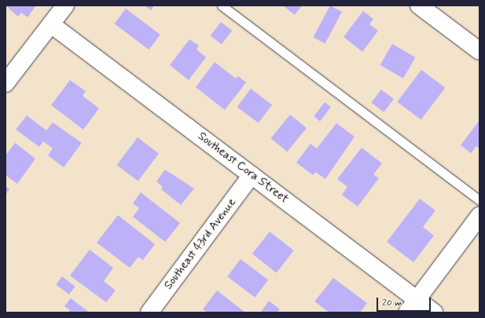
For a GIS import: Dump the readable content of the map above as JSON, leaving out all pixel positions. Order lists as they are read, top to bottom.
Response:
{
  "streets": {
    "street": ["Southeast Cora Street", "Southeast 43rd Avenue"]
  },
  "crossings": [
    ["Southeast Cora Street", "Southeast 43rd Avenue"]
  ],
  "scale_bar": "20 m"
}
